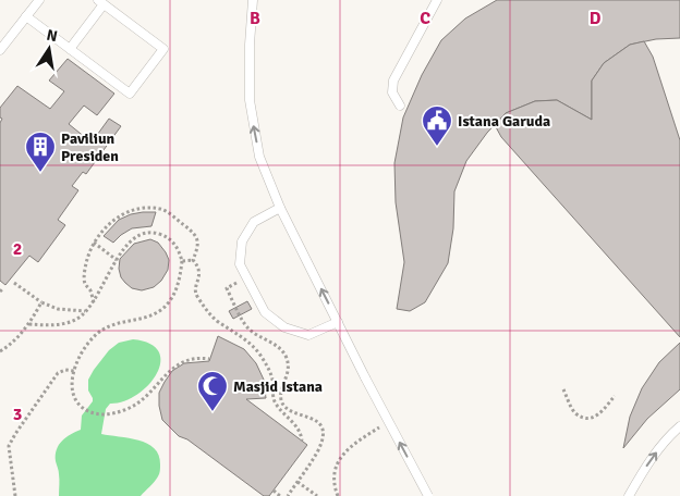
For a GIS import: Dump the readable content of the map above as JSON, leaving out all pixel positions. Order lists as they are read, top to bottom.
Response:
{
  "places": {
    "public building": ["Istana Garuda"],
    "building": ["Paviliun Presiden"],
    "mosque": ["Masjid Istana"]
  },
  "north": "top",
  "grid": {
    "columns": ["B", "C", "D"],
    "rows": ["2", "3"]
  }
}
